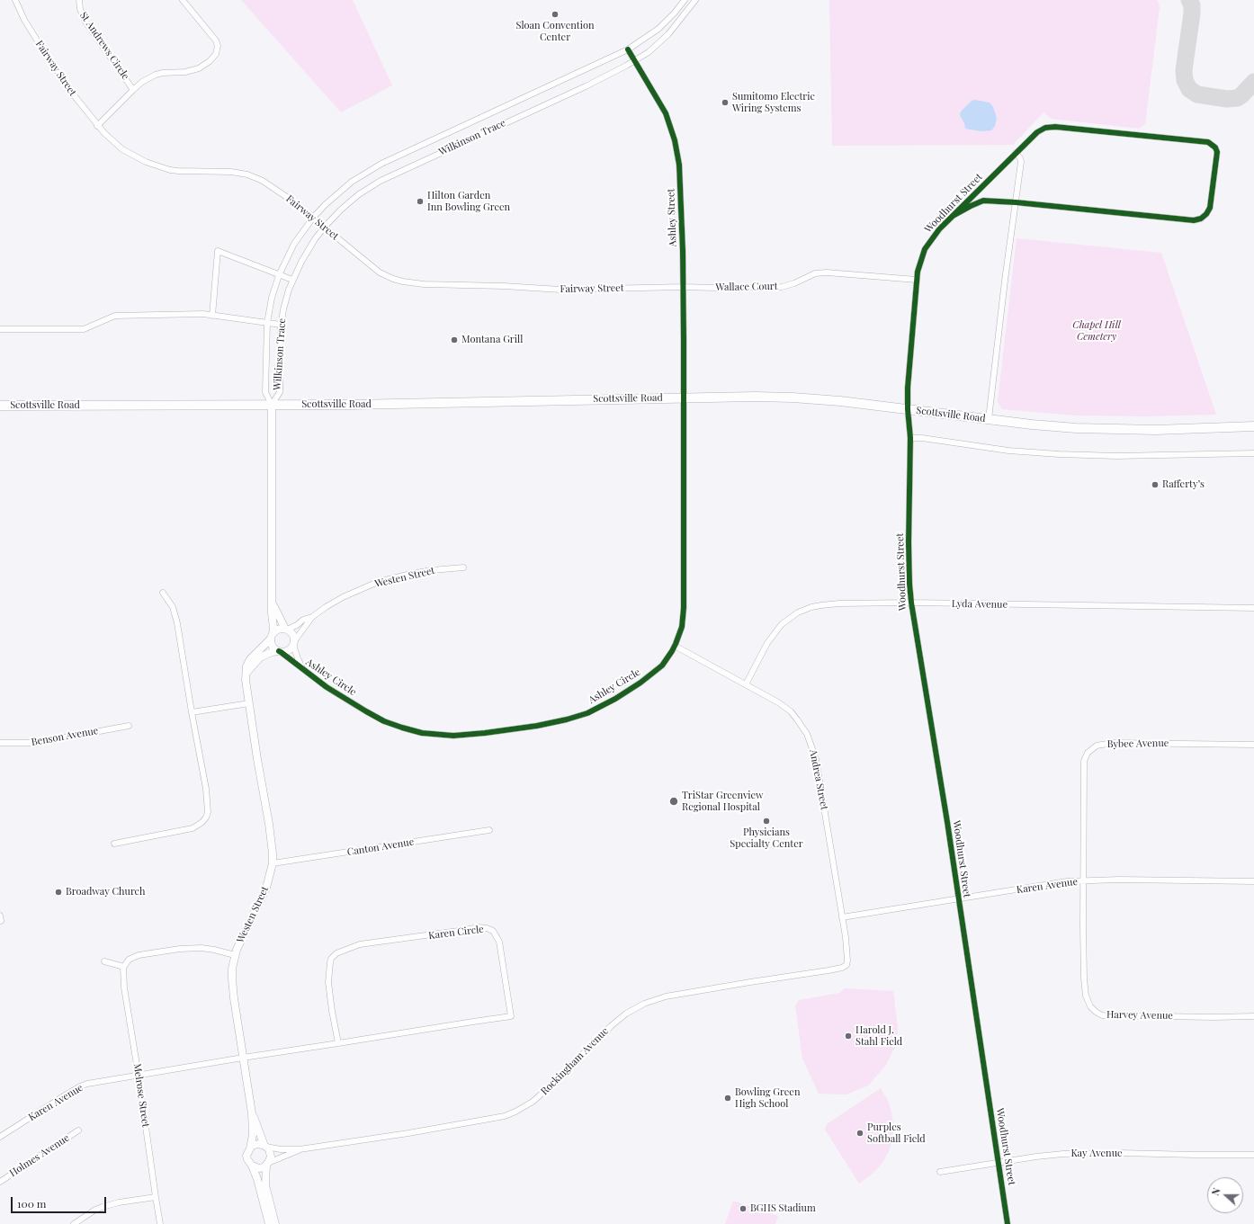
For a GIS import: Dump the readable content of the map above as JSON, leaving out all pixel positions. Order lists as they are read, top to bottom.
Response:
{
  "streets": {
    "main road": ["Scottsville Road"],
    "street": [
      "St Andrews Circle",
      "Fairway Street",
      "Wilkinson Trace",
      "Woodhurst Street",
      "Ashley Street",
      "Wallace Court",
      "Westen Street",
      "Lyda Avenue",
      "Ashley Circle",
      "Benson Avenue",
      "Bybee Avenue",
      "Andrea Street",
      "Canton Avenue",
      "Karen Avenue",
      "Karen Circle",
      "Harvey Avenue",
      "Rockingham Avenue",
      "Melrose Street",
      "Kay Avenue",
      "Holmes Avenue"
    ]
  },
  "crossings": [
    ["St Andrews Circle", "Fairway Street"],
    ["Fairway Street", "Wilkinson Trace"],
    ["Fairway Street", "Ashley Street"],
    ["Fairway Street", "Wallace Court"],
    ["Wilkinson Trace", "Ashley Street"],
    ["Wilkinson Trace", "Scottsville Road"],
    ["Woodhurst Street", "Wallace Court"],
    ["Woodhurst Street", "Scottsville Road"],
    ["Woodhurst Street", "Lyda Avenue"],
    ["Woodhurst Street", "Karen Avenue"],
    ["Woodhurst Street", "Kay Avenue"],
    ["Ashley Street", "Wallace Court"],
    ["Ashley Street", "Scottsville Road"],
    ["Ashley Street", "Ashley Circle"],
    ["Scottsville Road", "Ashley Circle"],
    ["Westen Street", "Ashley Circle"],
    ["Westen Street", "Canton Avenue"],
    ["Westen Street", "Karen Avenue"],
    ["Westen Street", "Karen Circle"],
    ["Westen Street", "Rockingham Avenue"],
    ["Lyda Avenue", "Andrea Street"],
    ["Ashley Circle", "Andrea Street"],
    ["Bybee Avenue", "Karen Avenue"],
    ["Bybee Avenue", "Harvey Avenue"],
    ["Andrea Street", "Karen Avenue"],
    ["Andrea Street", "Rockingham Avenue"],
    ["Karen Avenue", "Karen Circle"],
    ["Karen Avenue", "Harvey Avenue"],
    ["Karen Avenue", "Melrose Street"]
  ],
  "parks": ["Chapel Hill Cemetery"],
  "places": [
    "Sloan Convention Center",
    "Sumitomo Electric Wiring Systems",
    "Hilton Garden Inn Bowling Green",
    "Montana Grill",
    "Rafferty’s",
    "TriStar Greenview Regional Hospital",
    "Physicians Specialty Center",
    "Broadway Church",
    "Harold J. Stahl Field",
    "Bowling Green High School",
    "Purples Softball Field",
    "BGHS Stadium"
  ],
  "scale_bar": "100 m",
  "north": "left"
}
